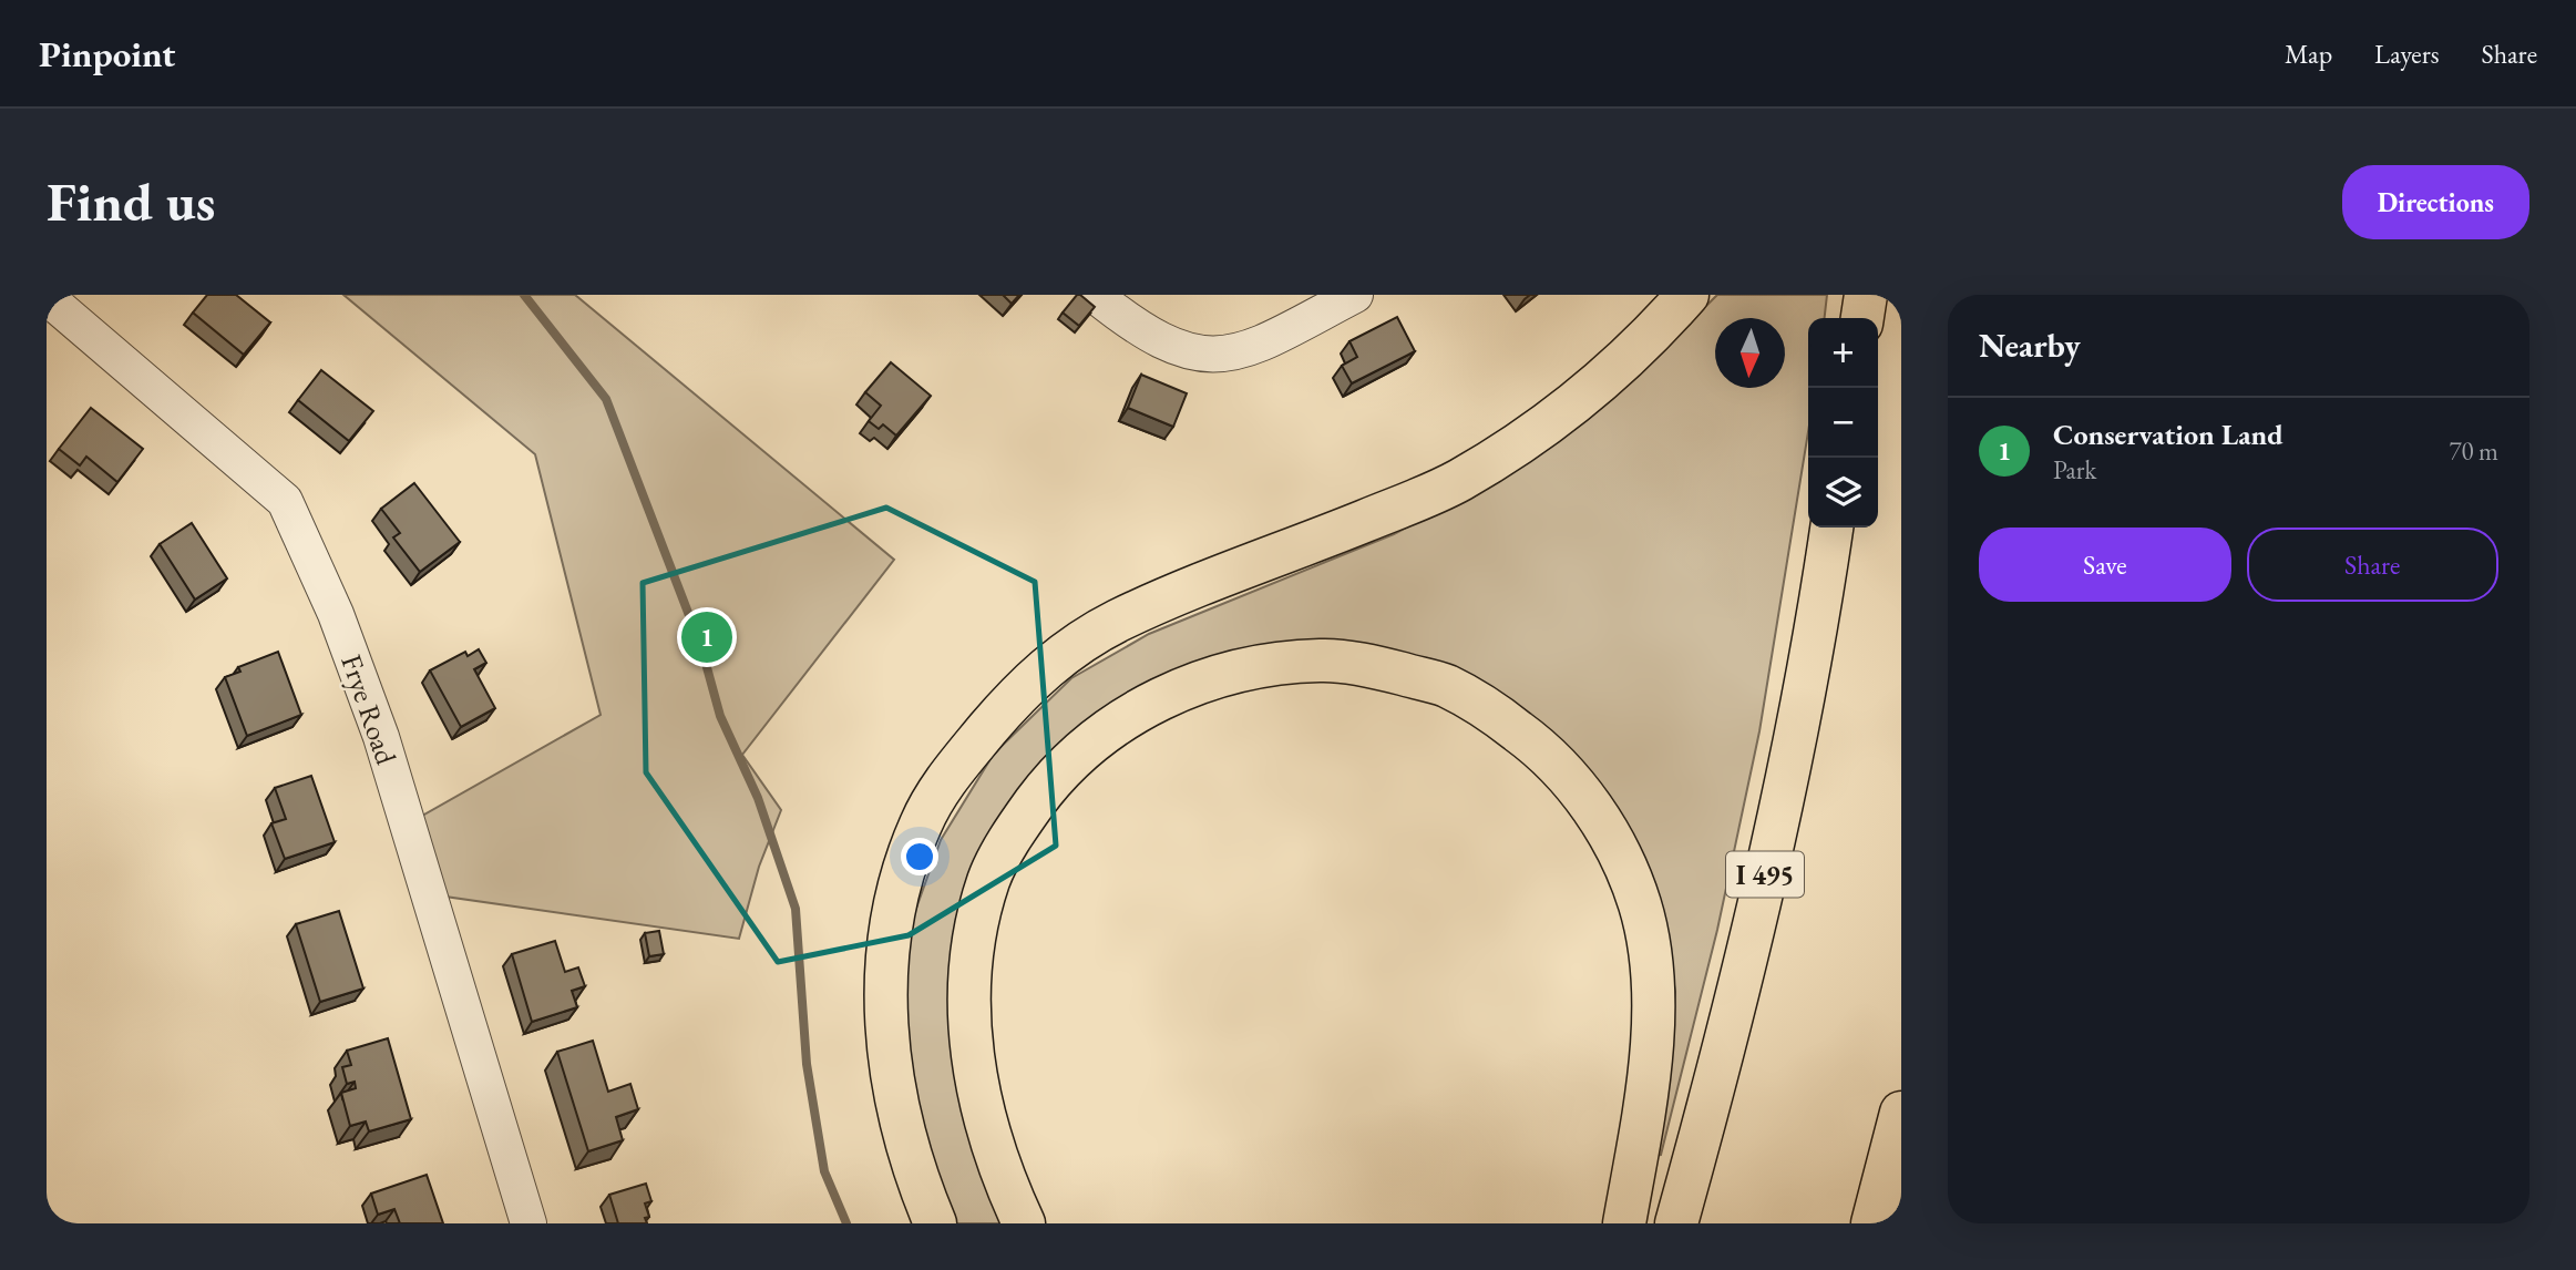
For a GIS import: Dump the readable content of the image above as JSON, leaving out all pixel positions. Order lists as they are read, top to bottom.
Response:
{
  "streets": {
    "highway": ["I 495"],
    "street": ["Frye Road"]
  },
  "north": "bottom",
  "page": {
    "header": "Pinpoint",
    "nav": ["Map", "Layers", "Share"],
    "buttons": [
      "Directions",
      ["Save", "Share"]
    ],
    "title": "Find us",
    "heading": "Nearby",
    "map_buttons": ["+", "−"],
    "list": [
      {
        "mark": "1",
        "name": "Conservation Land",
        "note": "Park",
        "value": "70 m"
      }
    ],
    "pins": "1"
  }
}
